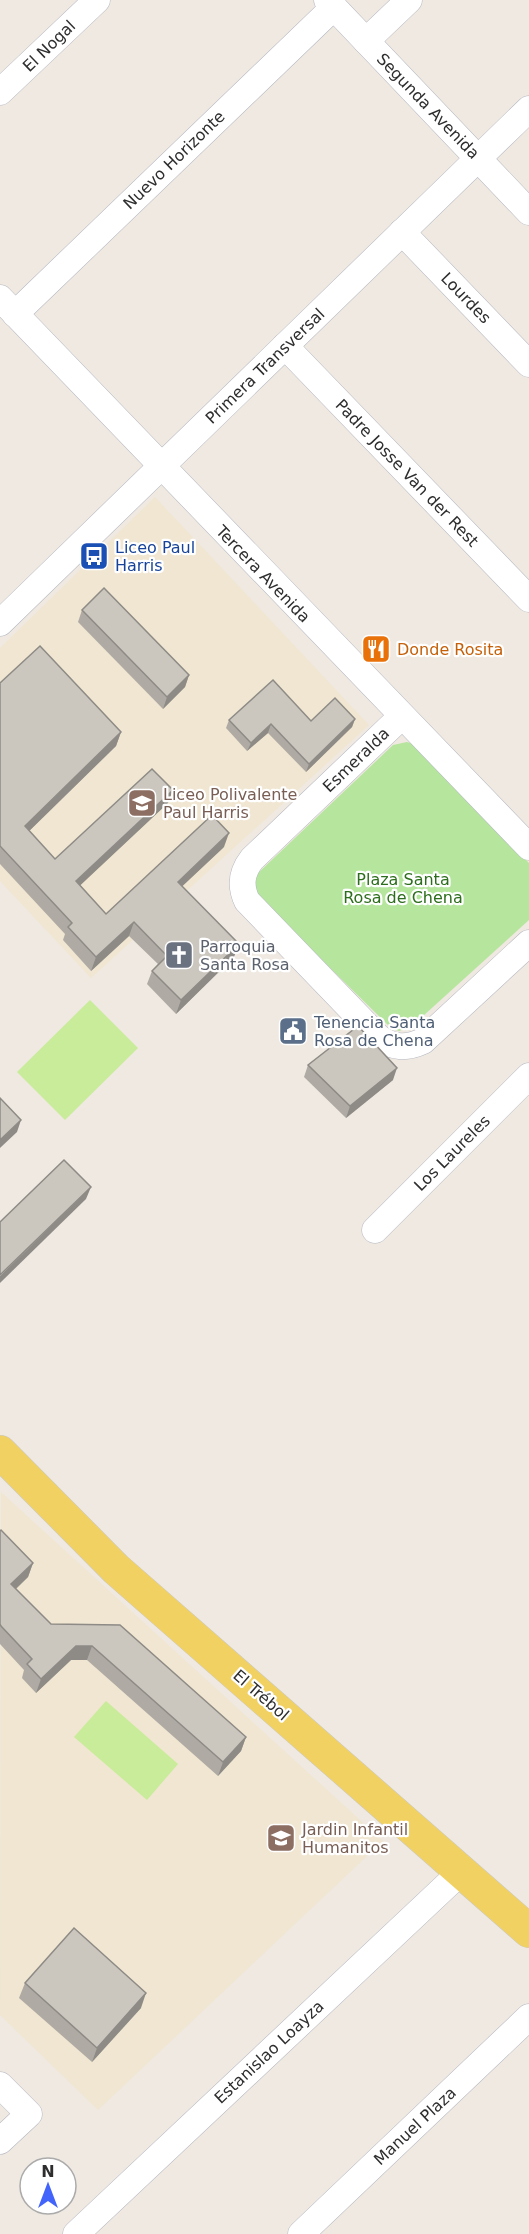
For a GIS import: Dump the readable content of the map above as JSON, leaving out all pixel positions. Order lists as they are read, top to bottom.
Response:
{
  "streets": {
    "main road": ["El Trébol"],
    "street": [
      "El Nogal",
      "Segunda Avenida",
      "Nuevo Horizonte",
      "Lourdes",
      "Primera Transversal",
      "Padre Josse Van der Rest",
      "Tercera Avenida",
      "Esmeralda",
      "Los Laureles",
      "Estanislao Loayza",
      "Manuel Plaza"
    ]
  },
  "crossings": [
    ["Segunda Avenida", "Nuevo Horizonte"],
    ["Segunda Avenida", "Primera Transversal"],
    ["Nuevo Horizonte", "Tercera Avenida"],
    ["Lourdes", "Primera Transversal"],
    ["Primera Transversal", "Padre Josse Van der Rest"],
    ["Primera Transversal", "Tercera Avenida"],
    ["Tercera Avenida", "Esmeralda"],
    ["El Trébol", "Estanislao Loayza"]
  ],
  "parks": ["Plaza Santa Rosa de Chena"],
  "places": {
    "bus stop": ["Liceo Paul Harris"],
    "restaurant": ["Donde Rosita"],
    "school or university": ["Liceo Polivalente Paul Harris", "Jardin Infantil Humanitos"],
    "church": ["Parroquia Santa Rosa"],
    "public building": ["Tenencia Santa Rosa de Chena"]
  },
  "north": "top"
}
